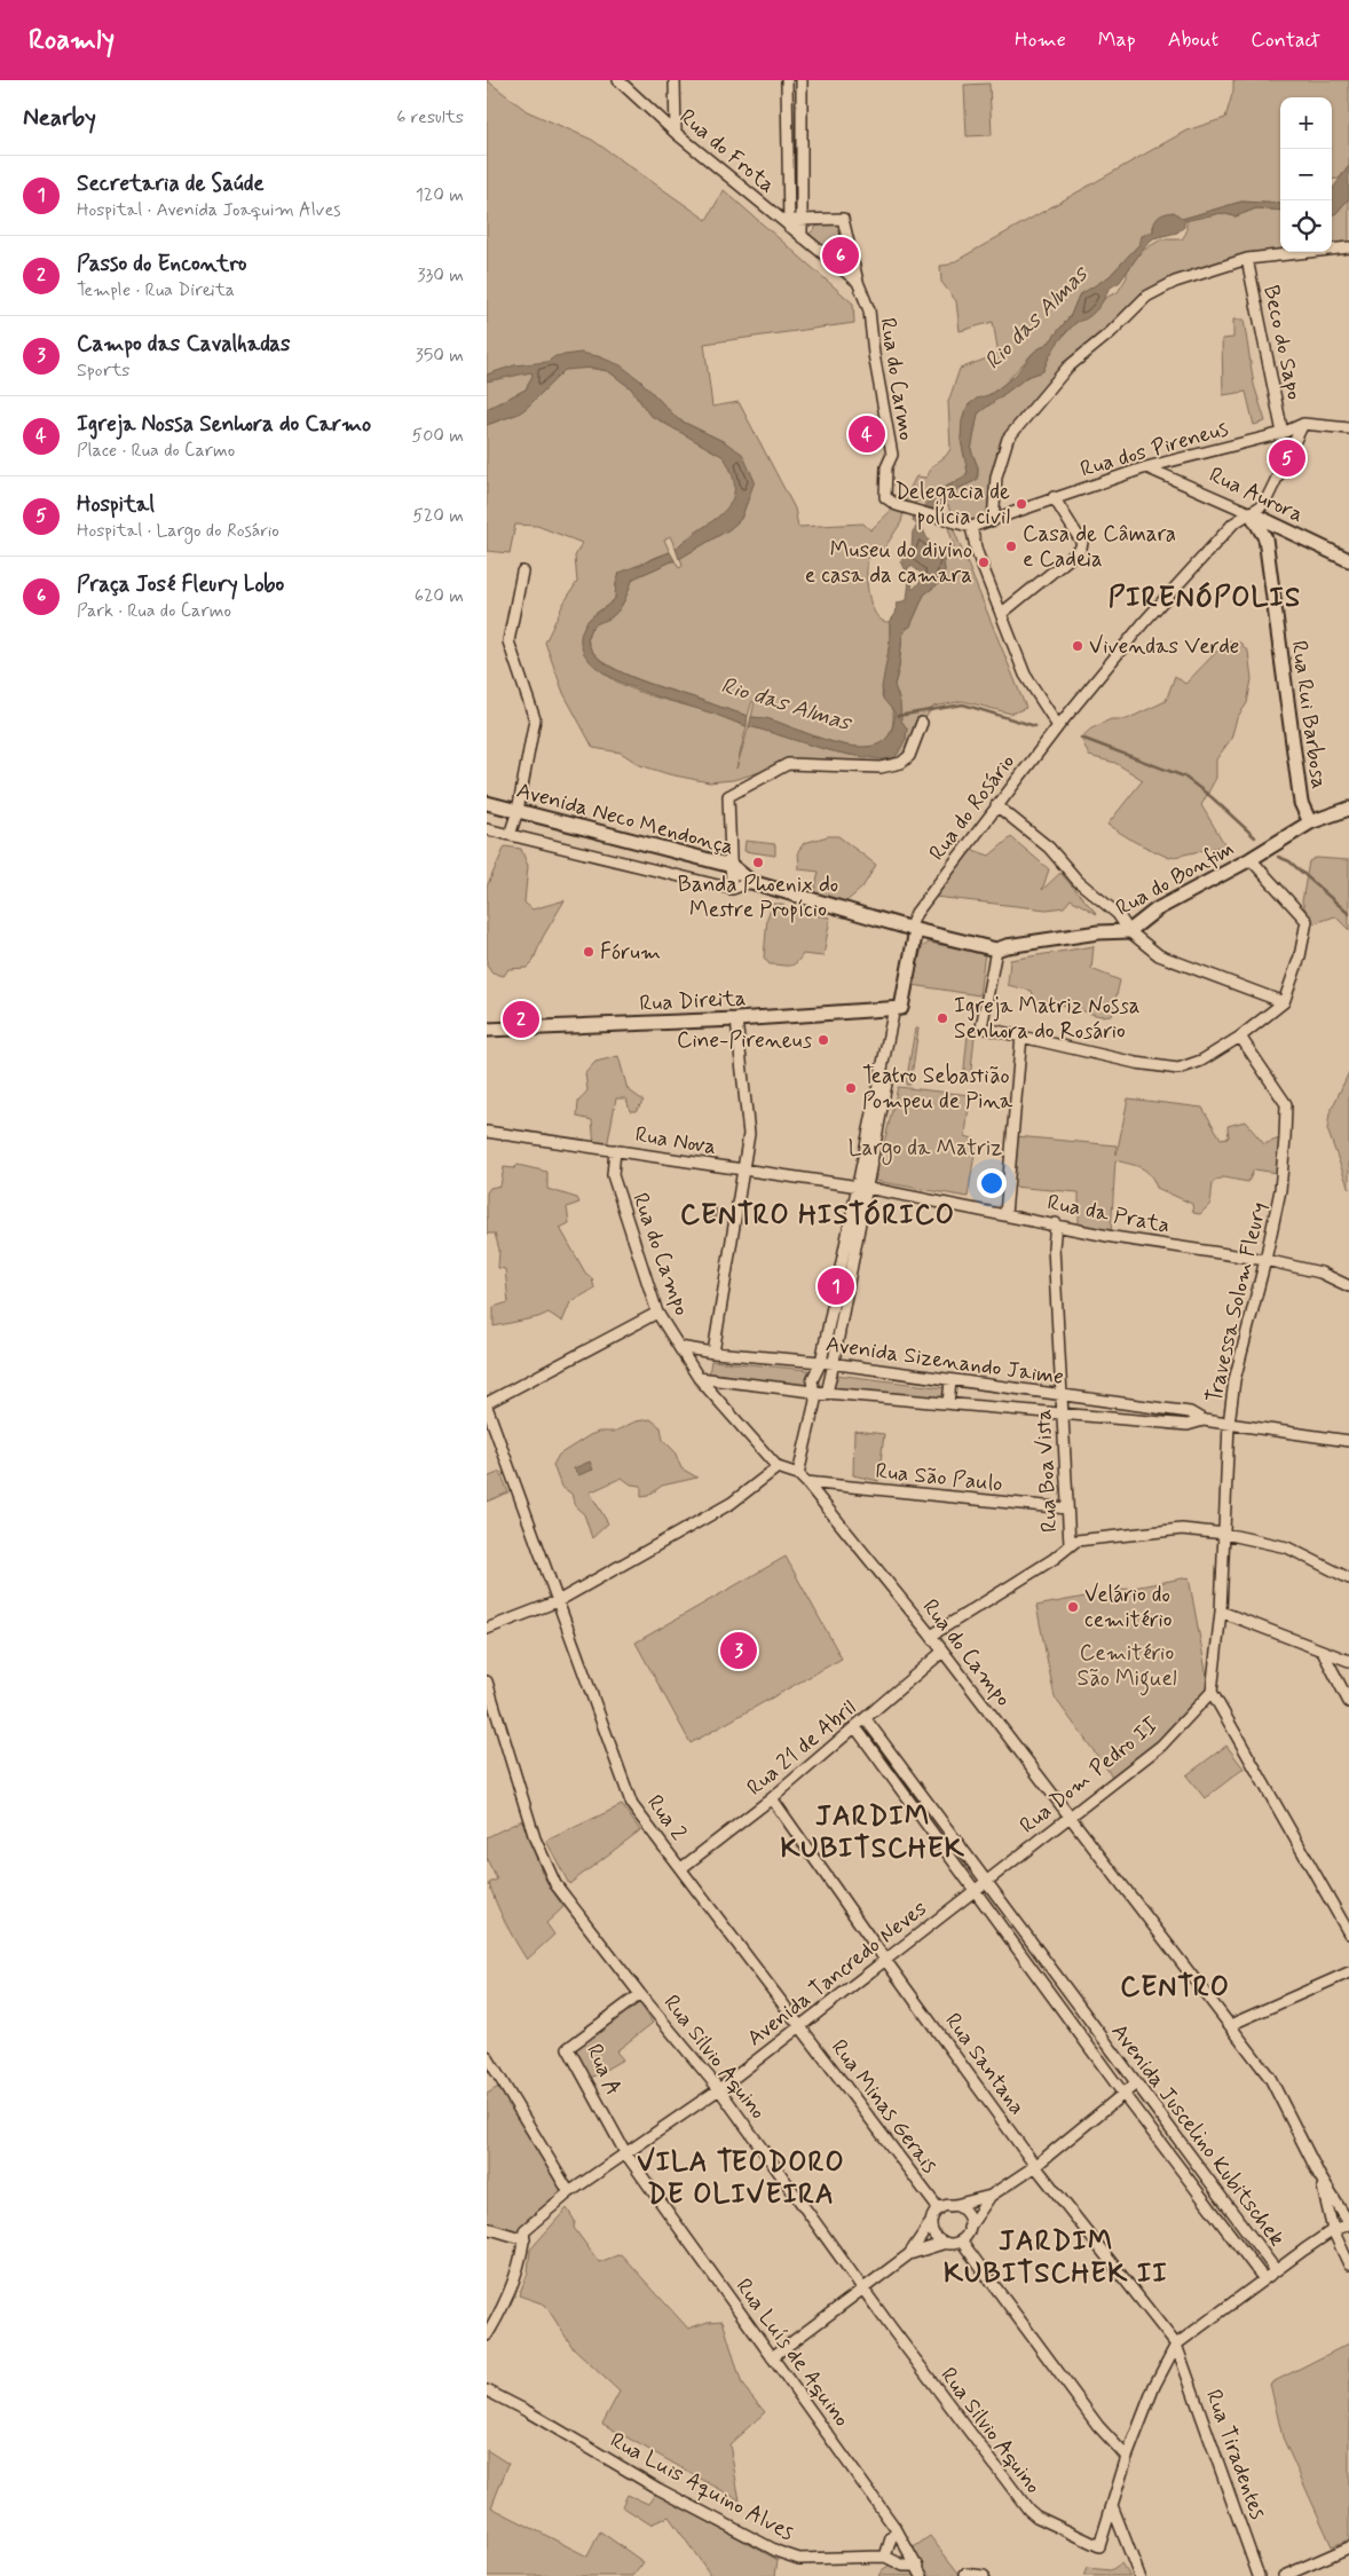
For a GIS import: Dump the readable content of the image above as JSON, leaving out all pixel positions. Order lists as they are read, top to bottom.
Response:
{
  "streets": {
    "main road": [
      "Rua Aurora",
      "Rua Rui Barbosa",
      "Avenida Neco Mendonça",
      "Rua do Bonfim",
      "Rua Direita"
    ],
    "street": [
      "Rua do Frota",
      "Beco do Sapo",
      "Rua do Carmo",
      "Rua dos Pireneus",
      "Rua do Rosário",
      "Rua Nova",
      "Rua da Prata",
      "Rua do Campo",
      "Travessa Solom Fleury",
      "Avenida Sizenando Jaime",
      "Rua Boa Vista",
      "Rua São Paulo",
      "Rua 21 de Abril",
      "Rua Dom Pedro II",
      "Rua 2",
      "Avenida Tancredo Neves",
      "Rua Silvio Aquino",
      "Rua Santana",
      "Rua A",
      "Rua Minas Gerais",
      "Avenida Juscelino Kubitschek",
      "Rua Luís de Aquino",
      "Rua Tiradentes",
      "Rua Luis Aquino Alves"
    ]
  },
  "crossings": [
    ["Rua do Frota", "Rua do Carmo"],
    ["Beco do Sapo", "Rua dos Pireneus"],
    ["Rua do Carmo", "Rua dos Pireneus"],
    ["Rua dos Pireneus", "Rua Aurora"],
    ["Rua dos Pireneus", "Rua do Rosário"],
    ["Rua Aurora", "Rua Rui Barbosa"],
    ["Rua Aurora", "Rua do Rosário"],
    ["Rua Rui Barbosa", "Rua do Rosário"],
    ["Rua Rui Barbosa", "Rua do Bonfim"],
    ["Rua do Rosário", "Rua do Bonfim"],
    ["Avenida Neco Mendonça", "Rua do Bonfim"],
    ["Rua Nova", "Rua da Prata"],
    ["Rua Nova", "Rua do Campo"],
    ["Rua da Prata", "Travessa Solom Fleury"],
    ["Rua da Prata", "Rua Boa Vista"],
    ["Rua do Campo", "Avenida Sizenando Jaime"],
    ["Rua do Campo", "Rua São Paulo"],
    ["Rua do Campo", "Rua 21 de Abril"],
    ["Rua do Campo", "Rua Dom Pedro II"],
    ["Travessa Solom Fleury", "Avenida Sizenando Jaime"],
    ["Travessa Solom Fleury", "Rua Dom Pedro II"],
    ["Avenida Sizenando Jaime", "Rua Boa Vista"],
    ["Rua Boa Vista", "Rua São Paulo"],
    ["Rua 21 de Abril", "Rua 2"],
    ["Rua 21 de Abril", "Rua Santana"],
    ["Rua 21 de Abril", "Avenida Juscelino Kubitschek"],
    ["Rua Dom Pedro II", "Avenida Tancredo Neves"],
    ["Rua Dom Pedro II", "Avenida Juscelino Kubitschek"],
    ["Rua 2", "Avenida Tancredo Neves"],
    ["Rua 2", "Rua Minas Gerais"],
    ["Avenida Tancredo Neves", "Rua Silvio Aquino"],
    ["Avenida Tancredo Neves", "Rua Santana"],
    ["Avenida Tancredo Neves", "Rua A"],
    ["Avenida Tancredo Neves", "Rua Minas Gerais"],
    ["Avenida Tancredo Neves", "Avenida Juscelino Kubitschek"],
    ["Avenida Tancredo Neves", "Rua Luís de Aquino"],
    ["Rua Silvio Aquino", "Rua A"],
    ["Rua Santana", "Rua Tiradentes"],
    ["Rua A", "Rua Luís de Aquino"]
  ],
  "districts": [
    "PIRENÓPOLIS",
    "CENTRO HISTÓRICO",
    "JARDIM KUBITSCHEK",
    "CENTRO",
    "VILA TEODORO DE OLIVEIRA",
    "JARDIM KUBITSCHEK II"
  ],
  "water": ["Rio das Almas"],
  "parks": ["Largo da Matriz", "Cemitério São Miguel"],
  "places": [
    "Delegacia de polícia civil",
    "Casa de Câmara e Cadeia",
    "Museu do divino e casa da camara",
    "Vivendas Verde",
    "Banda Phoenix do Mestre Propício",
    "Fórum",
    "Igreja Matriz Nossa Senhora do Rosário",
    "Cine-Pireneus",
    "Teatro Sebastião Pompeu de Pina",
    "Velário do cemitério"
  ],
  "page": {
    "header": "Roamly",
    "nav": [
      "Home",
      "Map",
      "About",
      "Contact"
    ],
    "heading": ["Nearby", "6 results"],
    "map_buttons": ["+", "−"],
    "list": [
      {
        "mark": "1",
        "name": "Secretaria de Saúde",
        "note": "Hospital · Avenida Joaquim Alves",
        "value": "120 m"
      },
      {
        "mark": "2",
        "name": "Passo do Encontro",
        "note": "Temple · Rua Direita",
        "value": "330 m"
      },
      {
        "mark": "3",
        "name": "Campo das Cavalhadas",
        "note": "Sports",
        "value": "350 m"
      },
      {
        "mark": "4",
        "name": "Igreja Nossa Senhora do Carmo",
        "note": "Place · Rua do Carmo",
        "value": "500 m"
      },
      {
        "mark": "5",
        "name": "Hospital",
        "note": "Hospital · Largo do Rosário",
        "value": "520 m"
      },
      {
        "mark": "6",
        "name": "Praça José Fleury Lobo",
        "note": "Park · Rua do Carmo",
        "value": "620 m"
      }
    ],
    "pins": [
      "6",
      "4",
      "5",
      "2",
      "1",
      "3"
    ]
  }
}
